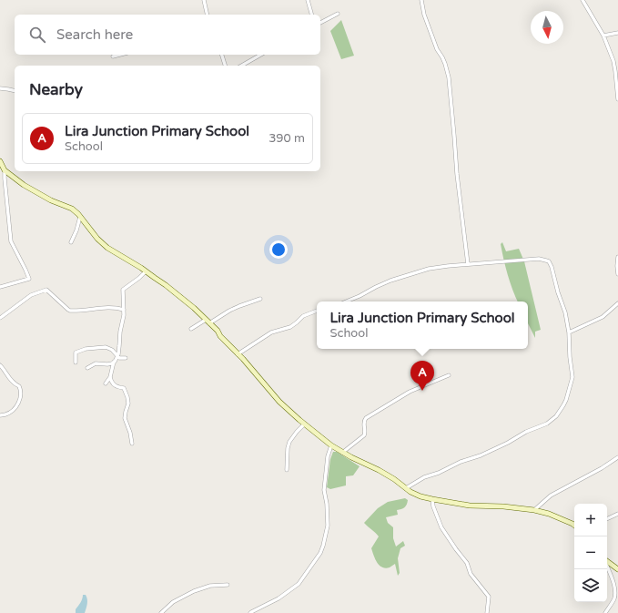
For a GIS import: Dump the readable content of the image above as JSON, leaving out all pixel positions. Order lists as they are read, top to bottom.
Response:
{
  "north": "bottom",
  "page": {
    "search": "Search here",
    "heading": "Nearby",
    "list": [
      {
        "mark": "A",
        "name": "Lira Junction Primary School",
        "note": "School",
        "value": "390 m"
      }
    ],
    "popup": ["Lira Junction Primary School", "School"],
    "pins": "A",
    "map_buttons": ["+", "−"]
  }
}
